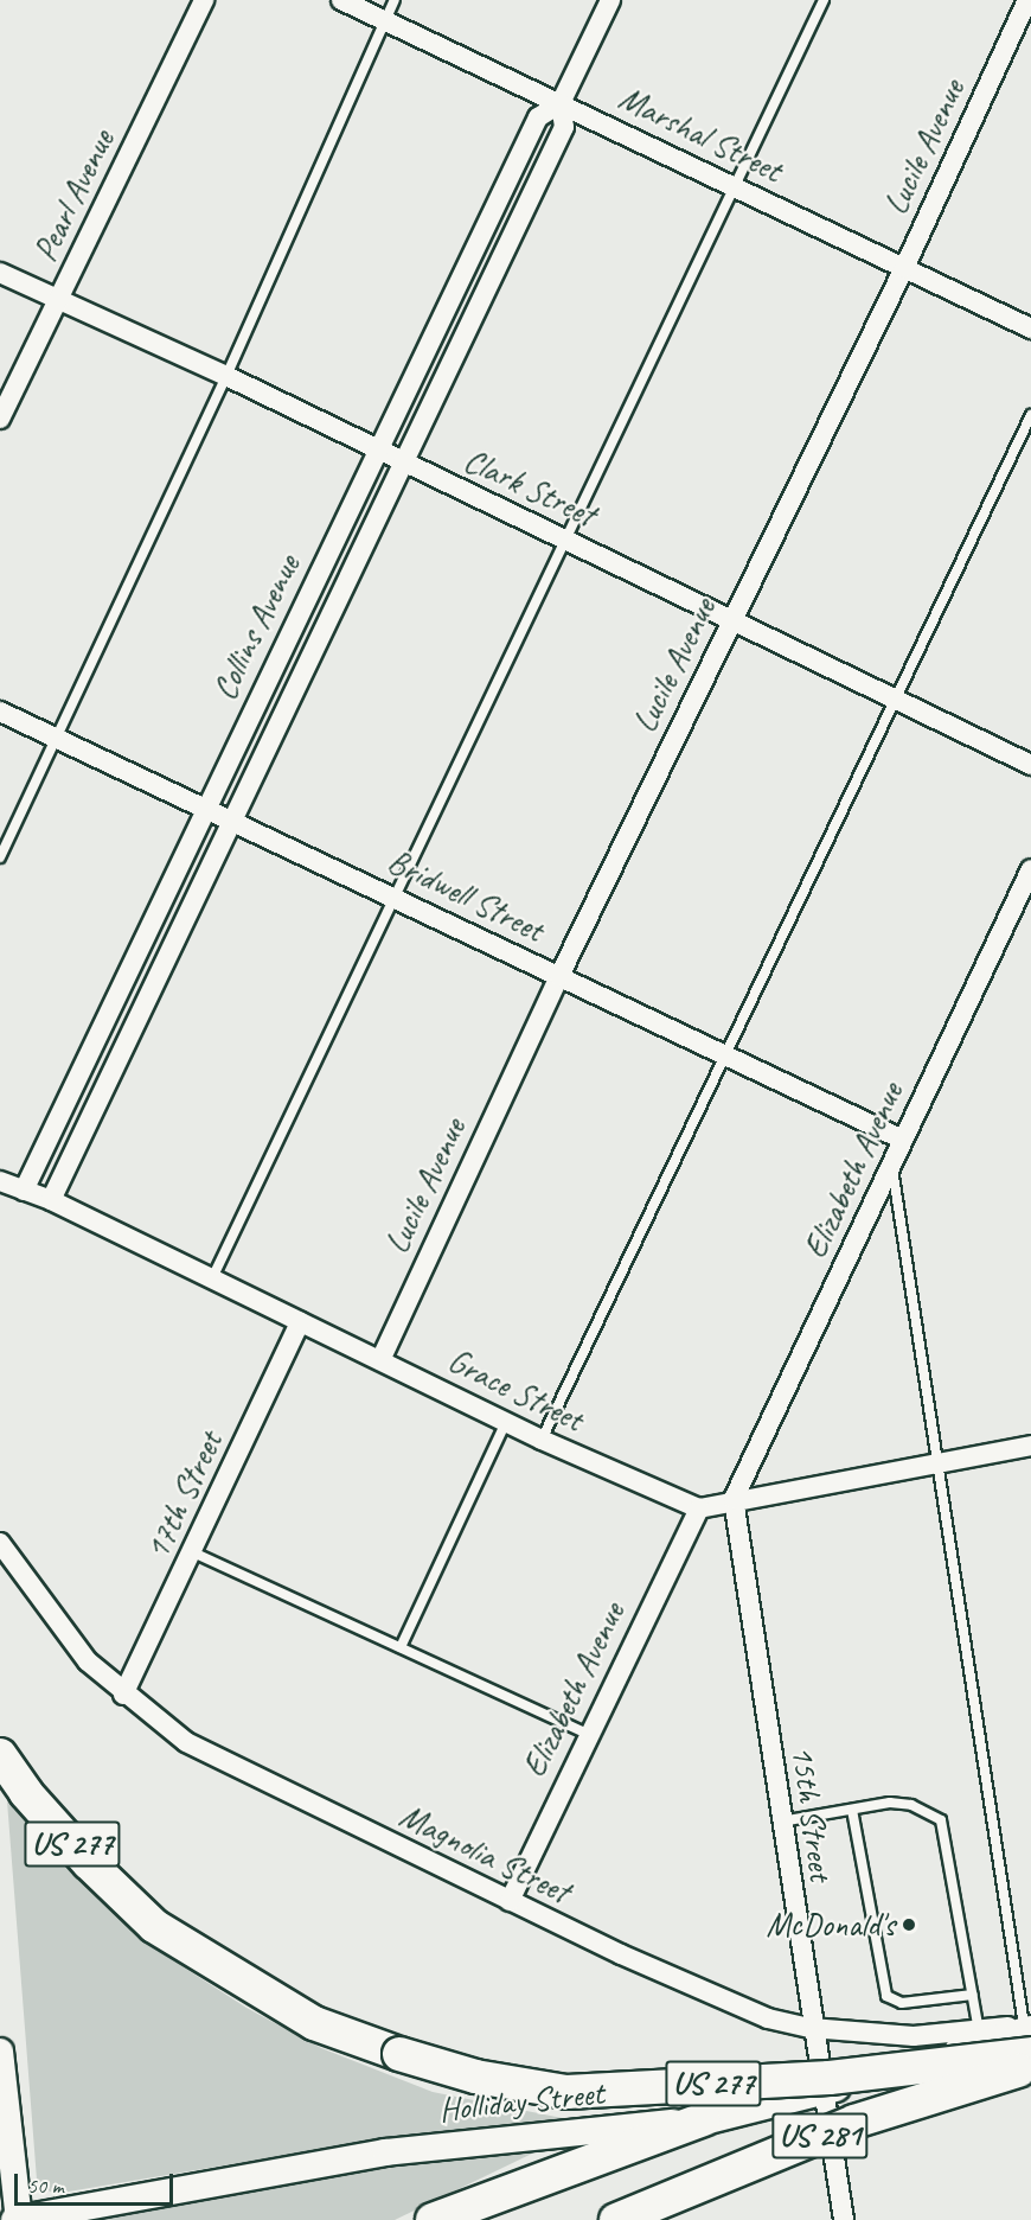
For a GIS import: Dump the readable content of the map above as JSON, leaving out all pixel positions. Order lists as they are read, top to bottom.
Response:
{
  "streets": {
    "highway": ["US 277", "US 281"],
    "main road": ["Holliday Street"],
    "street": [
      "Marshal Street",
      "Lucile Avenue",
      "Pearl Avenue",
      "Clark Street",
      "Collins Avenue",
      "Bridwell Street",
      "Elizabeth Avenue",
      "Grace Street",
      "17th Street",
      "15th Street",
      "Magnolia Street"
    ]
  },
  "crossings": [
    ["Marshal Street", "Lucile Avenue"],
    ["Marshal Street", "Collins Avenue"],
    ["Lucile Avenue", "Clark Street"],
    ["Lucile Avenue", "Bridwell Street"],
    ["Lucile Avenue", "Grace Street"],
    ["Pearl Avenue", "Clark Street"],
    ["Clark Street", "Collins Avenue"],
    ["Collins Avenue", "Bridwell Street"],
    ["Collins Avenue", "Grace Street"],
    ["Bridwell Street", "Elizabeth Avenue"],
    ["Elizabeth Avenue", "Grace Street"],
    ["Elizabeth Avenue", "15th Street"],
    ["Elizabeth Avenue", "Magnolia Street"],
    ["Grace Street", "17th Street"],
    ["17th Street", "Magnolia Street"],
    ["15th Street", "Magnolia Street"],
    ["15th Street", "Holliday Street"],
    ["US 277", "Magnolia Street"],
    ["US 277", "Holliday Street"],
    ["Magnolia Street", "Holliday Street"]
  ],
  "places": ["McDonald's"],
  "scale_bar": "50 m"
}
